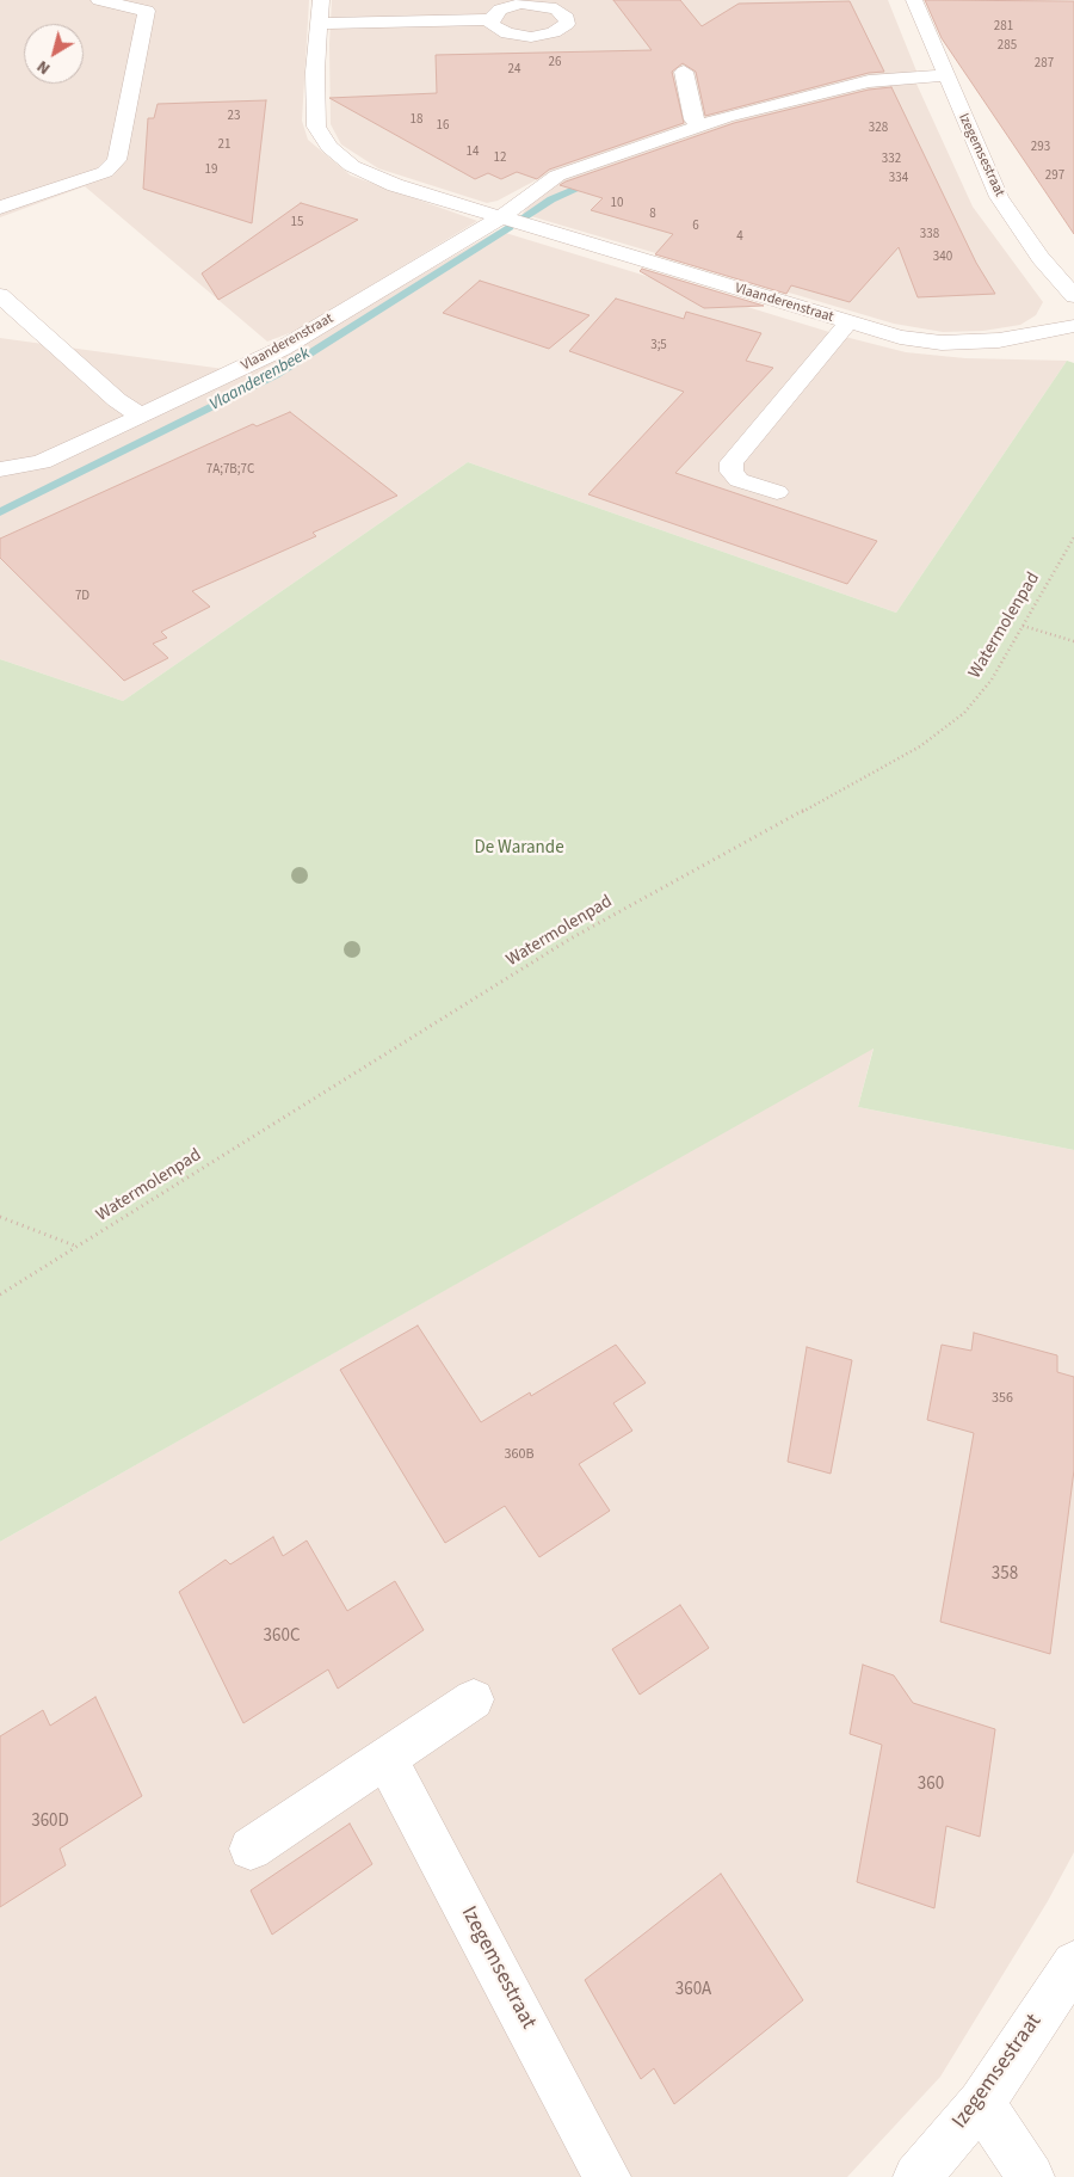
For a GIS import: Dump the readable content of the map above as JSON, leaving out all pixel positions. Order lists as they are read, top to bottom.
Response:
{
  "streets": {
    "street": ["Izegemsestraat", "Vlaanderenstraat"],
    "path": ["Watermolenpad"]
  },
  "crossings": [
    ["Izegemsestraat", "Vlaanderenstraat"]
  ],
  "water": ["Vlaanderenbeek"],
  "parks": ["De Warande"],
  "house_numbers": [
    "281",
    "285",
    "26",
    "287",
    "24",
    "23",
    "18",
    "16",
    "328",
    "21",
    "293",
    "14",
    "12",
    "332",
    "19",
    "297",
    "334",
    "10",
    "8",
    "15",
    "6",
    "338",
    "4",
    "340",
    "3;5",
    "7A;7B;7C",
    "7D",
    "356",
    "360B",
    "358",
    "360C",
    "360",
    "360D",
    "360A"
  ],
  "north": "bottom left"
}
